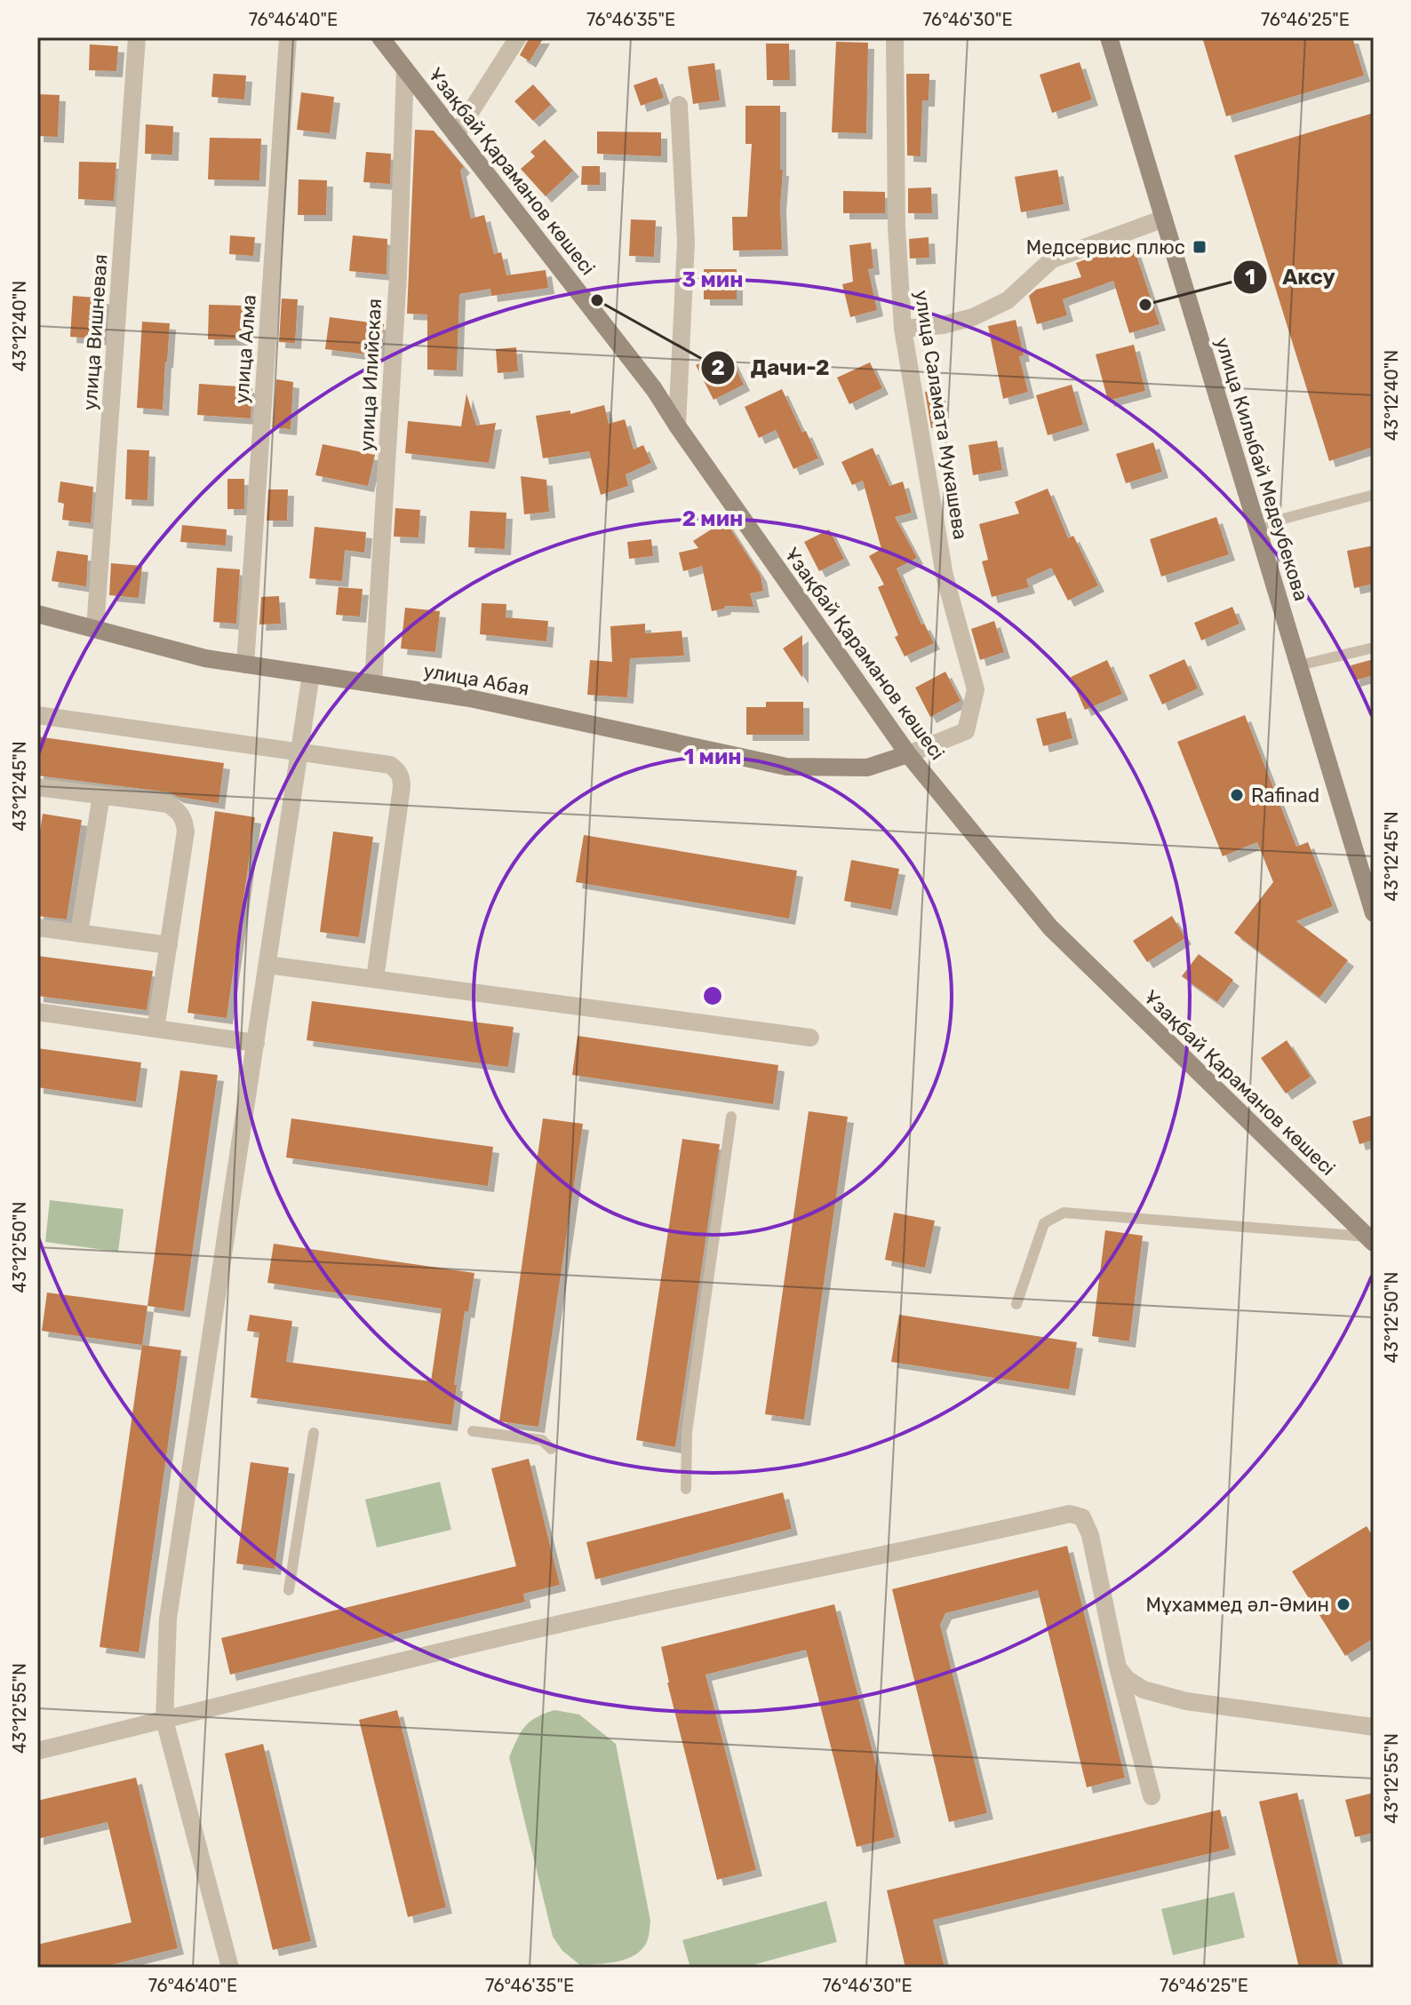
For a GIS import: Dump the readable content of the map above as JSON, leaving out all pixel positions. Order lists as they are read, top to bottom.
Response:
{
  "streets": {
    "street": [
      "Ұзақбай Қараманов көшесі",
      "улица Вишневая",
      "улица Алма",
      "улица Илийская",
      "улица Саламата Мукашева",
      "улица Килыбай Медеубекова",
      "улица Абая"
    ]
  },
  "crossings": [
    ["Ұзақбай Қараманов көшесі", "улица Илийская"],
    ["Ұзақбай Қараманов көшесі", "улица Саламата Мукашева"],
    ["Ұзақбай Қараманов көшесі", "улица Абая"],
    ["улица Вишневая", "улица Абая"],
    ["улица Алма", "улица Абая"],
    ["улица Илийская", "улица Абая"],
    ["улица Саламата Мукашева", "улица Абая"]
  ],
  "places": {
    "transit": ["Медсервис плюс"],
    "other": [
      "Дачи-2",
      "Аксу",
      "Rafinad",
      "Мұхаммед әл-Әмин"
    ]
  },
  "coordinates": [
    "76°46'40\"E",
    "76°46'35\"E",
    "76°46'30\"E",
    "76°46'25\"E",
    "43°12'40\"N",
    "43°12'45\"N",
    "43°12'50\"N",
    "43°12'55\"N"
  ],
  "rings": ["3 мин", "2 мин", "1 мин"]
}
